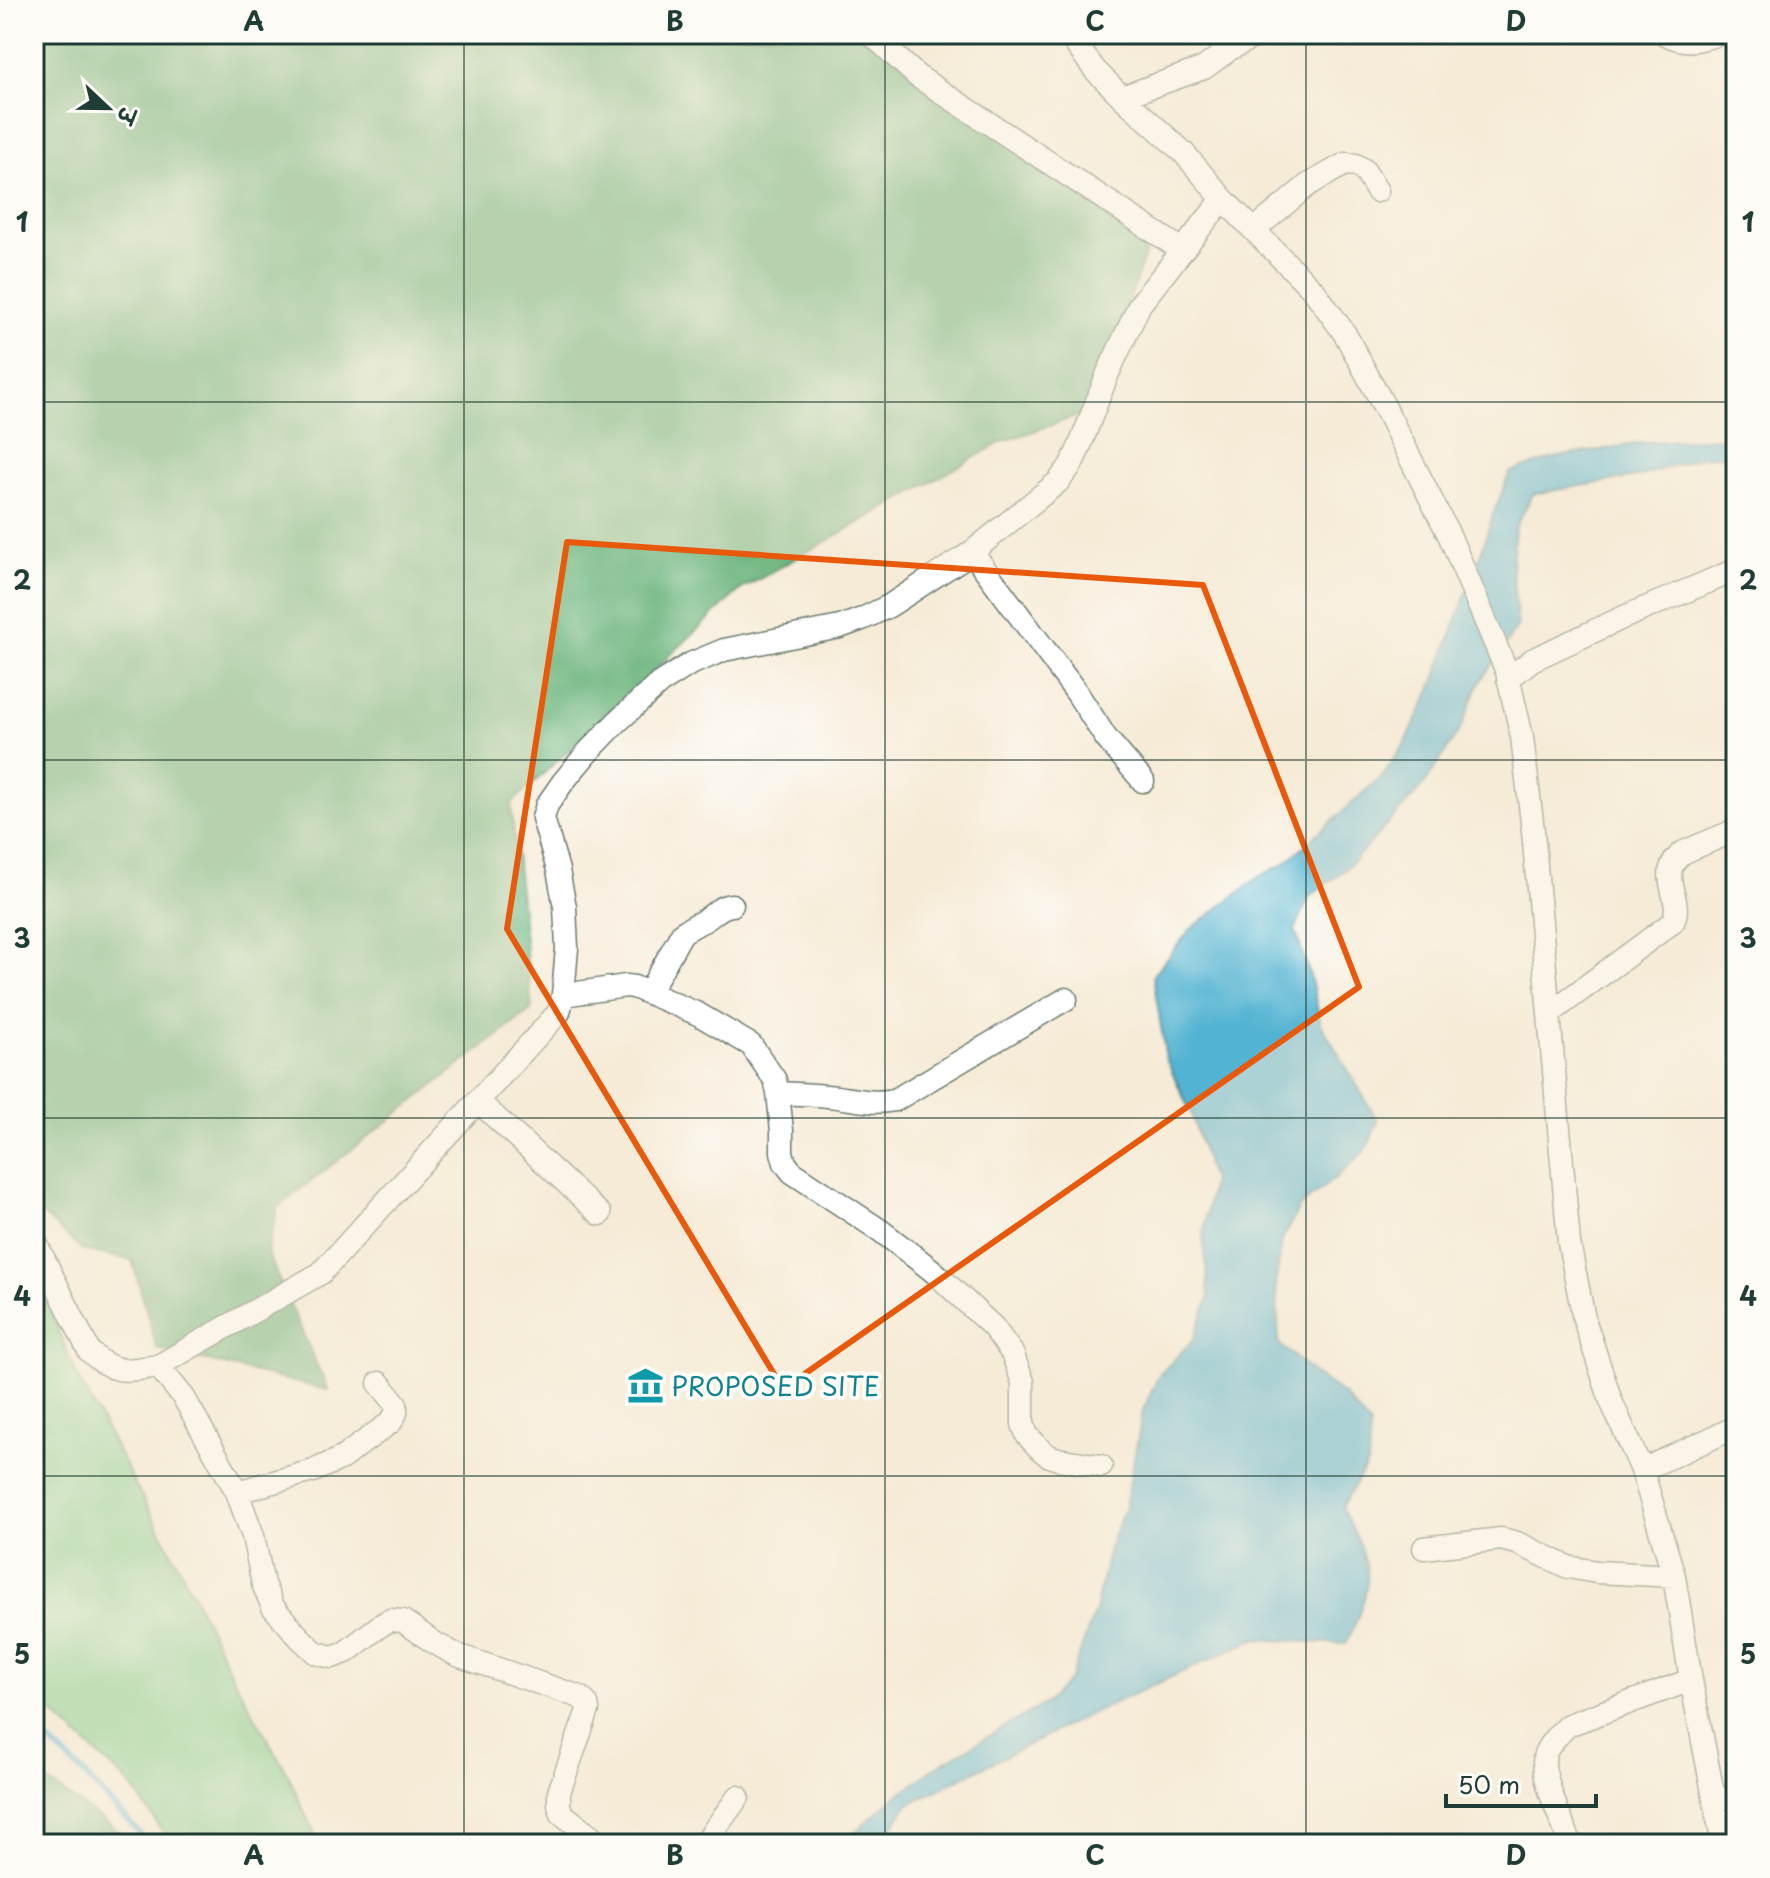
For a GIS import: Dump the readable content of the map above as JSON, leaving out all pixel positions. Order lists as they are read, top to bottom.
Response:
{
  "places": {
    "museum": ["PROPOSED SITE"]
  },
  "scale_bar": "50 m",
  "north": "right",
  "grid": {
    "columns": [
      "A",
      "B",
      "C",
      "D"
    ],
    "rows": [
      "1",
      "2",
      "3",
      "4",
      "5"
    ]
  }
}
